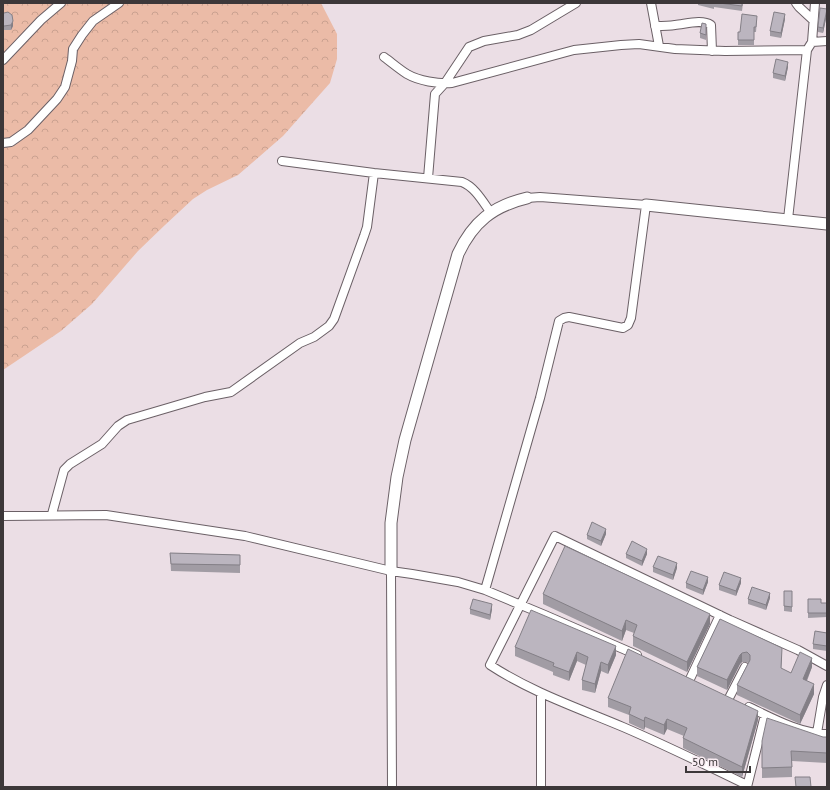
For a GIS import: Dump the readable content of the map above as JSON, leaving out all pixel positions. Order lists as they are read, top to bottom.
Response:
{
  "scale_bar": "50 m"
}
